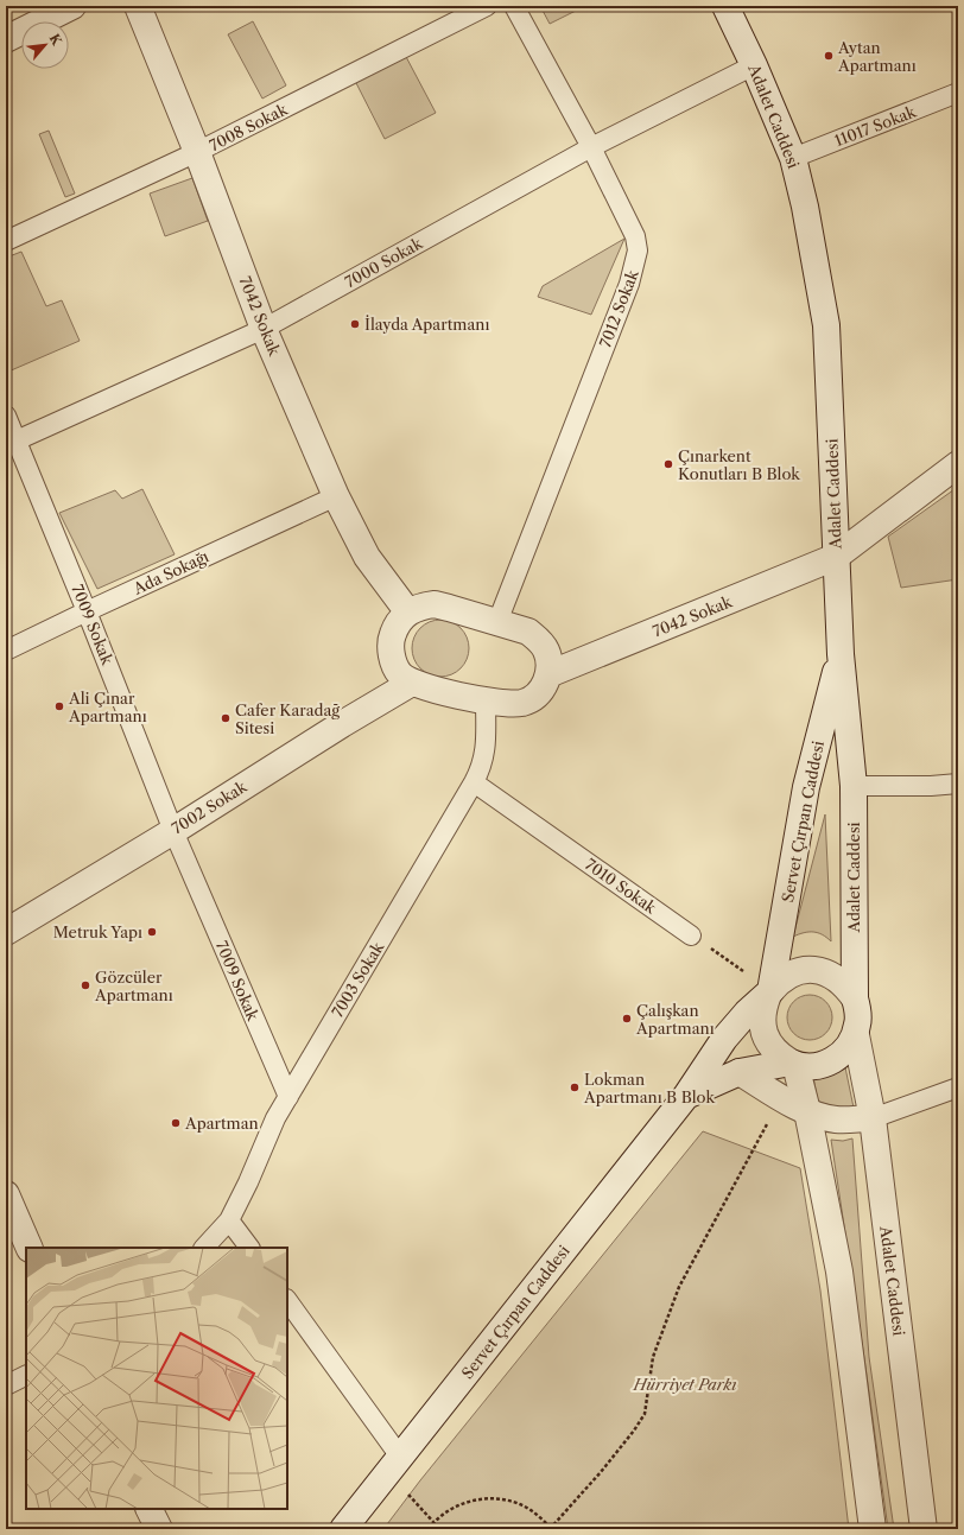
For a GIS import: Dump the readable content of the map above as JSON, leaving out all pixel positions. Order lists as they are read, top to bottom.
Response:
{
  "streets": {
    "street": [
      "Adalet Caddesi",
      "7042 Sokak",
      "7002 Sokak",
      "Servet Çırpan Caddesi"
    ],
    "lane": [
      "11017 Sokak",
      "7008 Sokak",
      "7000 Sokak",
      "7012 Sokak",
      "Ada Sokağı",
      "7009 Sokak",
      "7010 Sokak",
      "7003 Sokak"
    ]
  },
  "crossings": [
    ["Adalet Caddesi", "11017 Sokak"],
    ["Adalet Caddesi", "7000 Sokak"],
    ["Adalet Caddesi", "7042 Sokak"],
    ["Adalet Caddesi", "Servet Çırpan Caddesi"],
    ["7008 Sokak", "7042 Sokak"],
    ["7000 Sokak", "7012 Sokak"],
    ["7000 Sokak", "7042 Sokak"],
    ["7000 Sokak", "7009 Sokak"],
    ["7042 Sokak", "Ada Sokağı"],
    ["Ada Sokağı", "7009 Sokak"],
    ["7009 Sokak", "7002 Sokak"],
    ["7009 Sokak", "7003 Sokak"],
    ["7010 Sokak", "7003 Sokak"]
  ],
  "parks": ["Hürriyet Parkı"],
  "places": [
    "Aytan Apartmanı",
    "İlayda Apartmanı",
    "Çınarkent Konutları B Blok",
    "Ali Çınar Apartmanı",
    "Cafer Karadağ Sitesi",
    "Metruk Yapı",
    "Gözcüler Apartmanı",
    "Çalışkan Apartmanı",
    "Lokman Apartmanı B Blok",
    "Apartman"
  ],
  "north": "top right"
}
